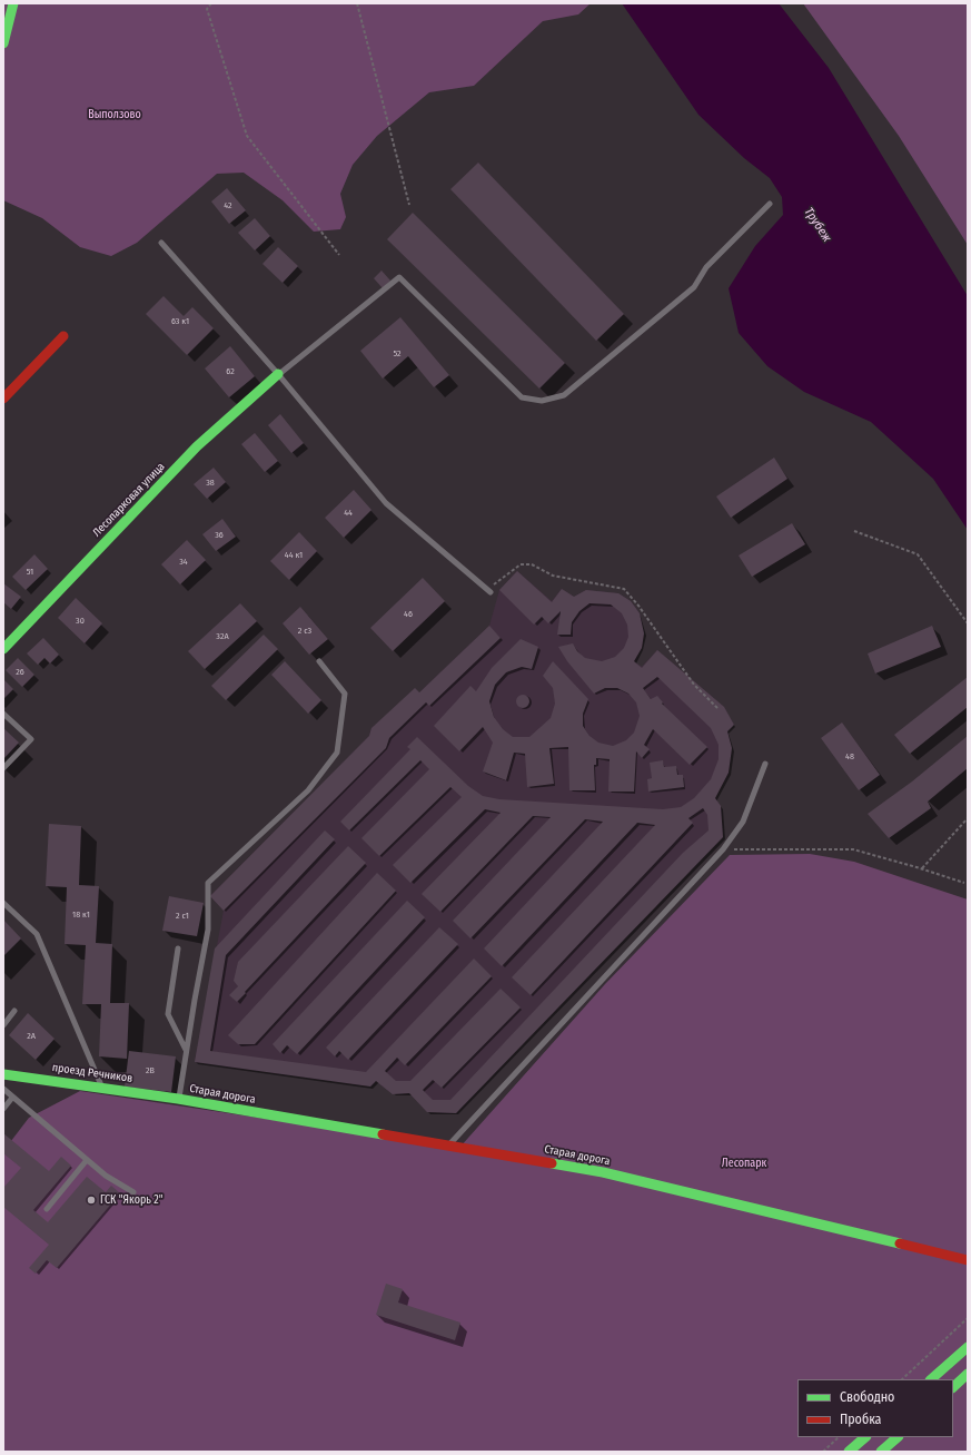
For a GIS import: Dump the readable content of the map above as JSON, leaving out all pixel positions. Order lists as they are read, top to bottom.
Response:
{
  "streets": {
    "street": ["Лесопарковая улица", "проезд Речников", "Старая дорога"]
  },
  "crossings": [
    ["проезд Речников", "Старая дорога"]
  ],
  "water": ["Трубеж"],
  "parks": ["Выползово", "Лесопарк"],
  "places": ["ГСК \"Якорь 2\""],
  "house_numbers": [
    "42",
    "63 к1",
    "52",
    "62",
    "38",
    "44",
    "36",
    "44 к1",
    "34",
    "51",
    "46",
    "30",
    "2 с3",
    "32А",
    "26",
    "48",
    "18 к1",
    "2 с1",
    "2А",
    "2В"
  ],
  "legend": ["Свободно", "Пробка"]
}
